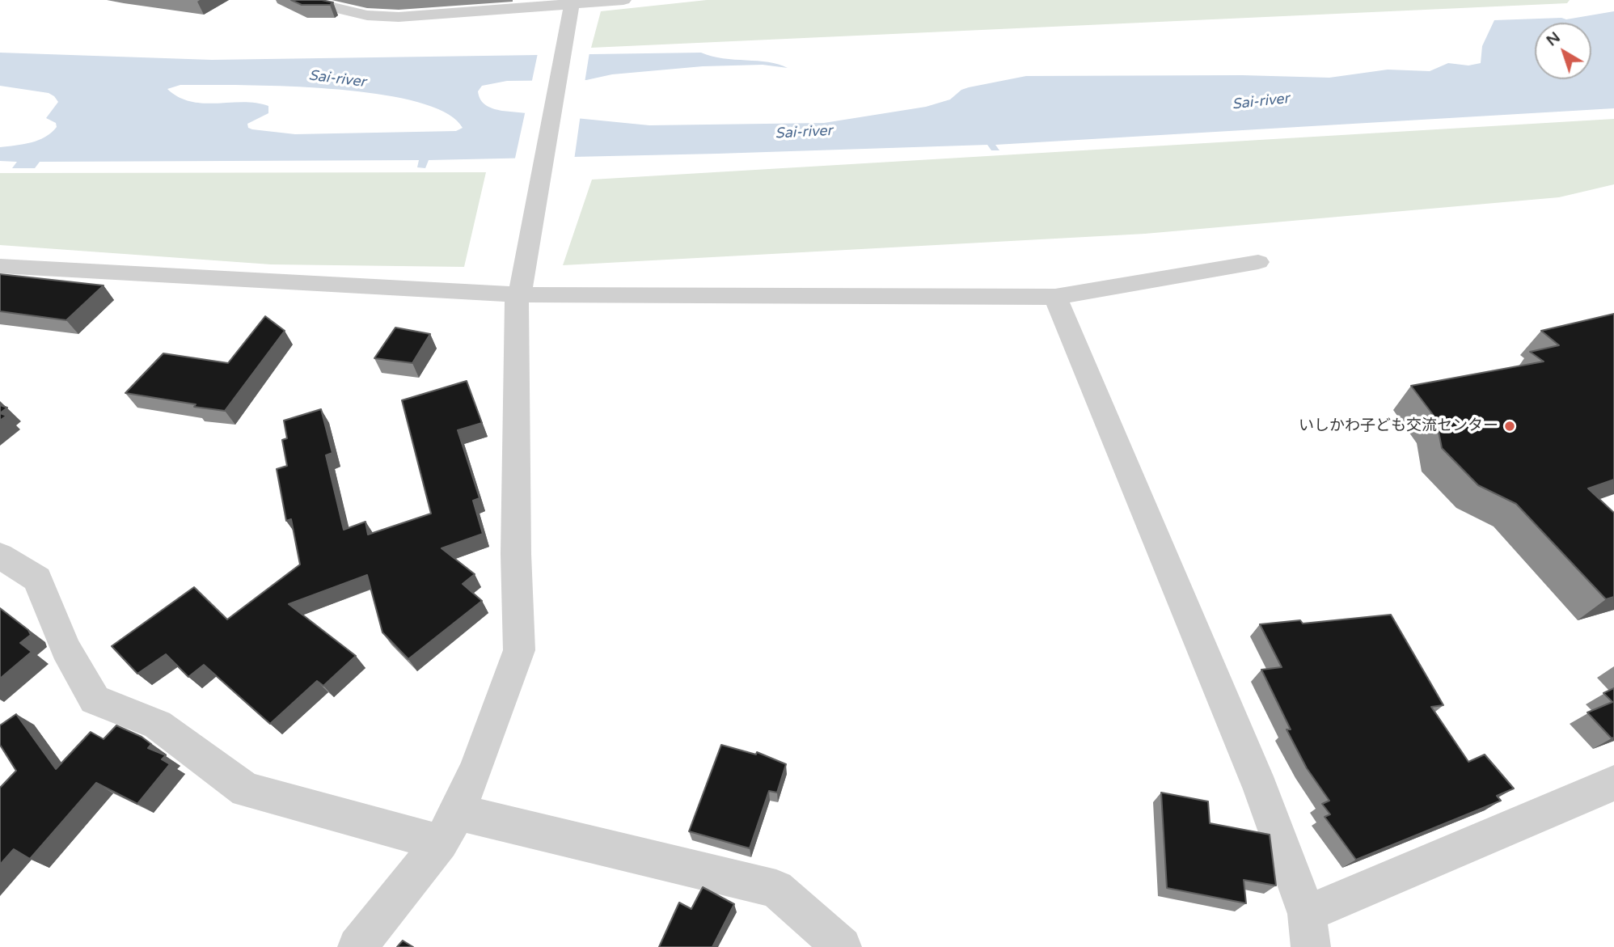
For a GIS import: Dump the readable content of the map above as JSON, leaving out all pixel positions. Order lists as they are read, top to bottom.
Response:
{
  "water": ["Sai-river"],
  "places": ["いしかわ子ども交流センター"],
  "north": "top left"
}
